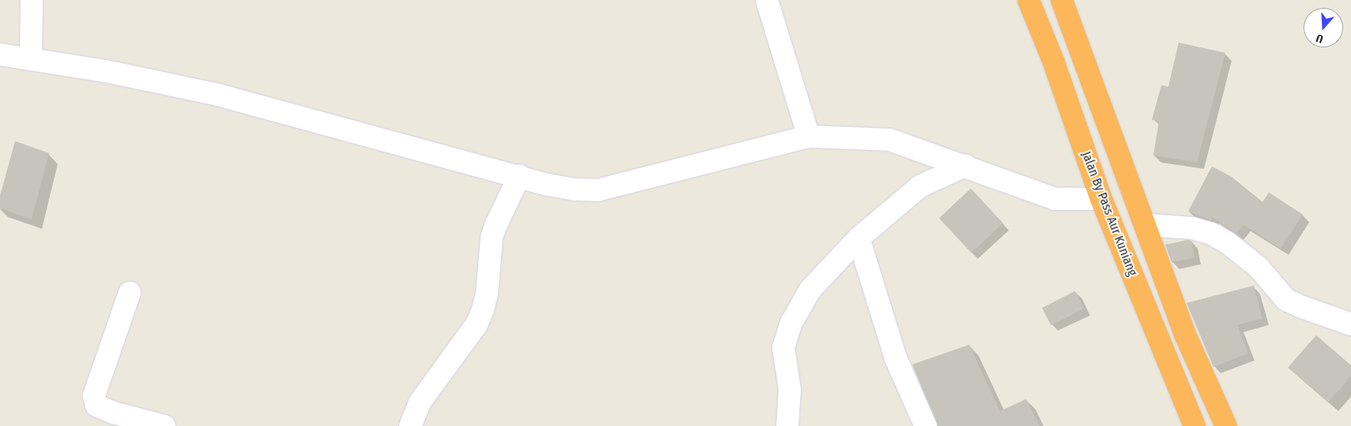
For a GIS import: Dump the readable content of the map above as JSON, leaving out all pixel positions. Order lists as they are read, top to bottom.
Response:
{
  "streets": {
    "highway": ["Jalan By Pass Aur Kuniang"]
  },
  "north": "bottom"
}
